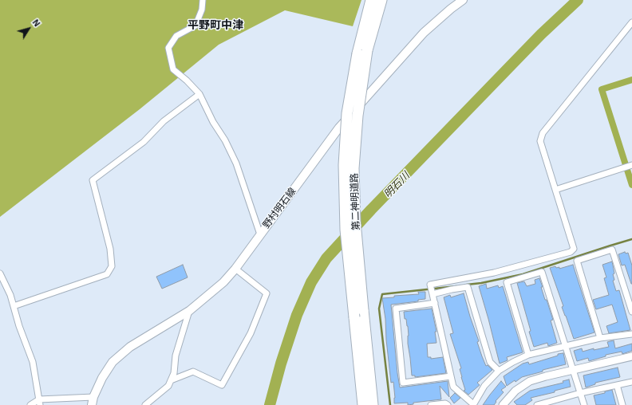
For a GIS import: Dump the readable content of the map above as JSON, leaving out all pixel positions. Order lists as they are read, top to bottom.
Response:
{
  "streets": {
    "highway": ["第二神明道路"],
    "main road": ["野村明石線"]
  },
  "districts": ["平野町中津"],
  "water": ["明石川"],
  "north": "top right"
}
